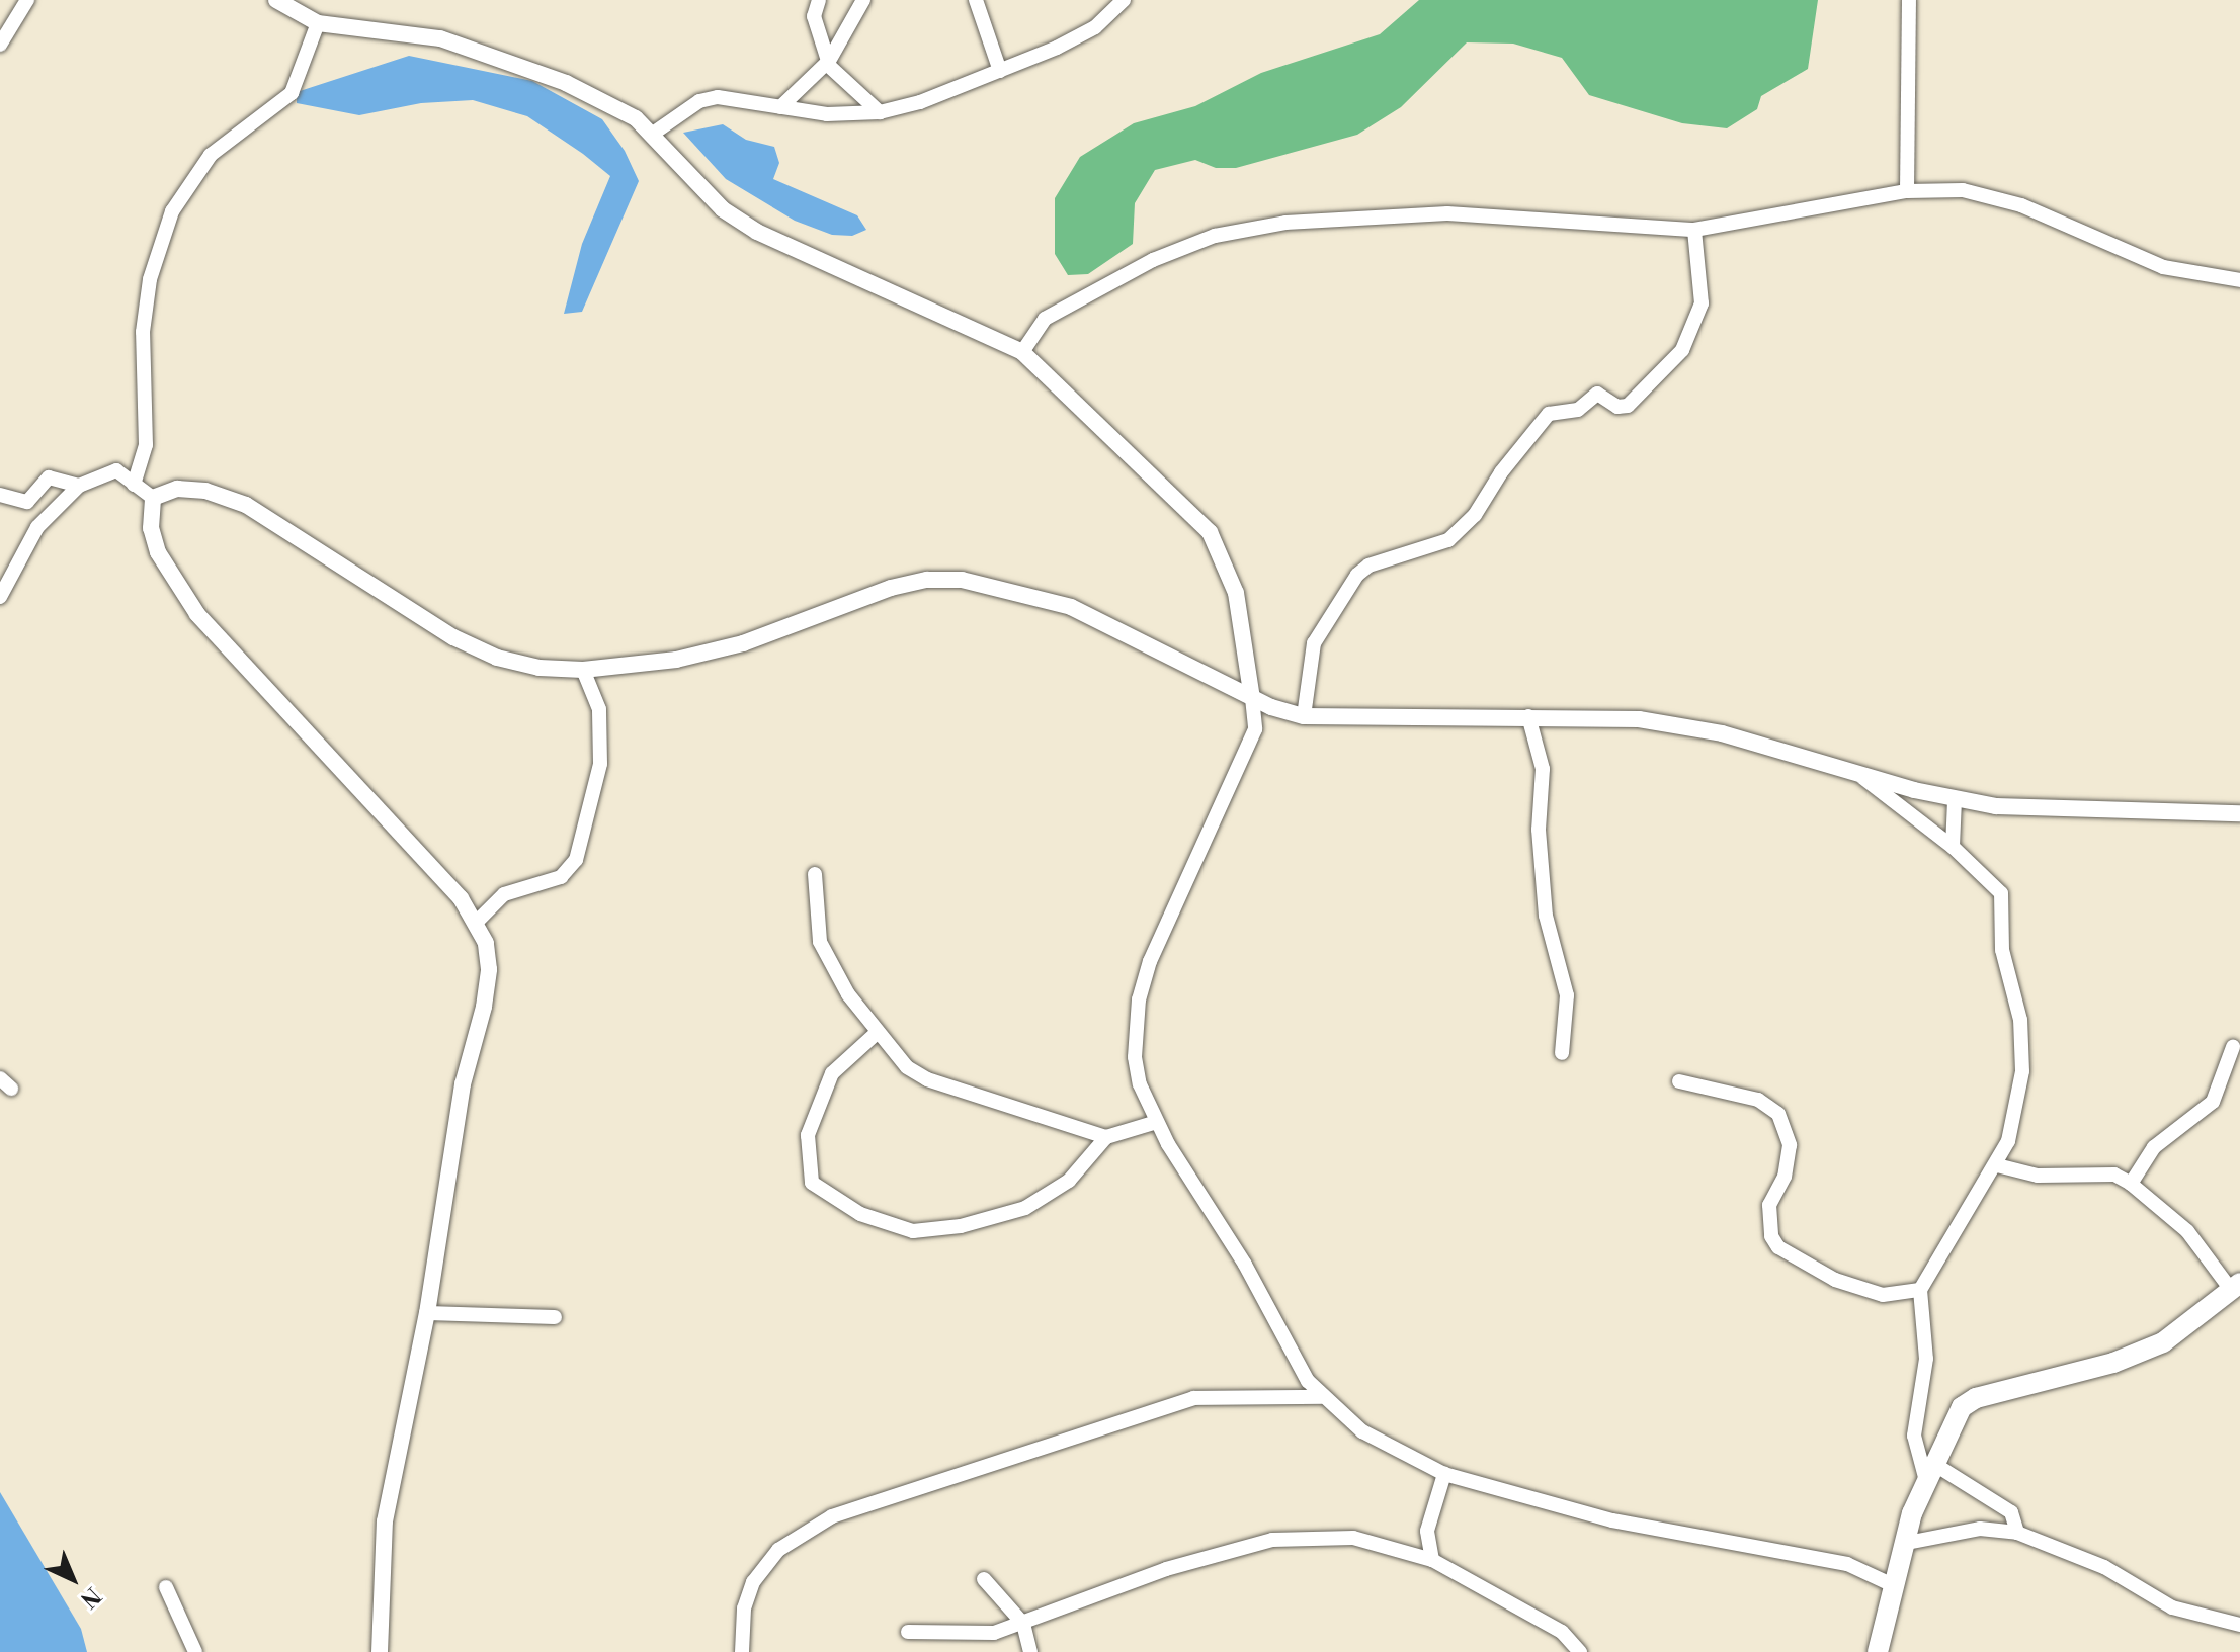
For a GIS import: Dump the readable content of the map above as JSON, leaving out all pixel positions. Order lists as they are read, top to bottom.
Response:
{
  "north": "bottom right"
}
